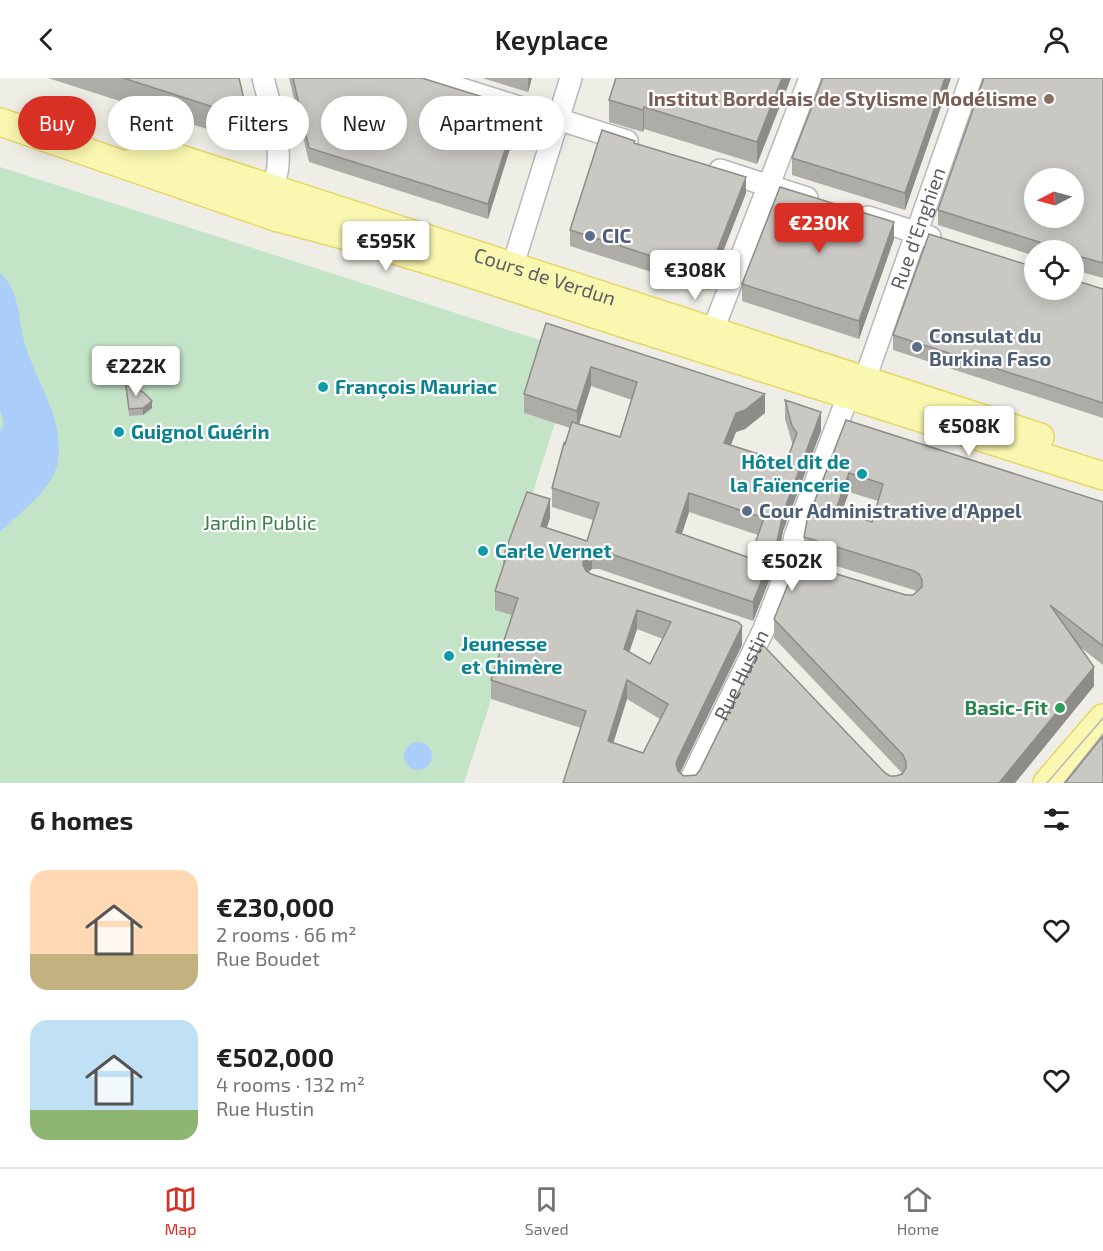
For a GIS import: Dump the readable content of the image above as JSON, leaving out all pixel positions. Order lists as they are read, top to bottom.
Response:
{
  "streets": {
    "main road": ["Cours de Verdun"],
    "street": ["Rue d'Enghien", "Rue Hustin"]
  },
  "crossings": [
    ["Rue d'Enghien", "Cours de Verdun"],
    ["Rue d'Enghien", "Rue Hustin"],
    ["Cours de Verdun", "Rue Hustin"]
  ],
  "parks": ["Jardin Public"],
  "places": [
    "Institut Bordelais de Stylisme Modélisme",
    "CIC",
    "Consulat du Burkina Faso",
    "François Mauriac",
    "Guignol Guérin",
    "Hôtel dit de la Faïencerie",
    "Cour Administrative d'Appel",
    "Carle Vernet",
    "Jeunesse et Chimère",
    "Basic-Fit"
  ],
  "north": "left",
  "page": {
    "header": "Keyplace",
    "chip": [
      "Buy",
      "Rent",
      "Filters",
      "New",
      "Apartment"
    ],
    "price": [
      "€230K",
      "€595K",
      "€308K",
      "€222K",
      "€508K",
      "€502K"
    ],
    "heading": "6 homes",
    "list": [
      {
        "name": "€230,000",
        "note": "2 rooms · 66 m² · Rue Boudet"
      },
      {
        "name": "€502,000",
        "note": "4 rooms · 132 m² · Rue Hustin"
      }
    ],
    "tabs": ["Map", "Saved", "Home"]
  }
}
